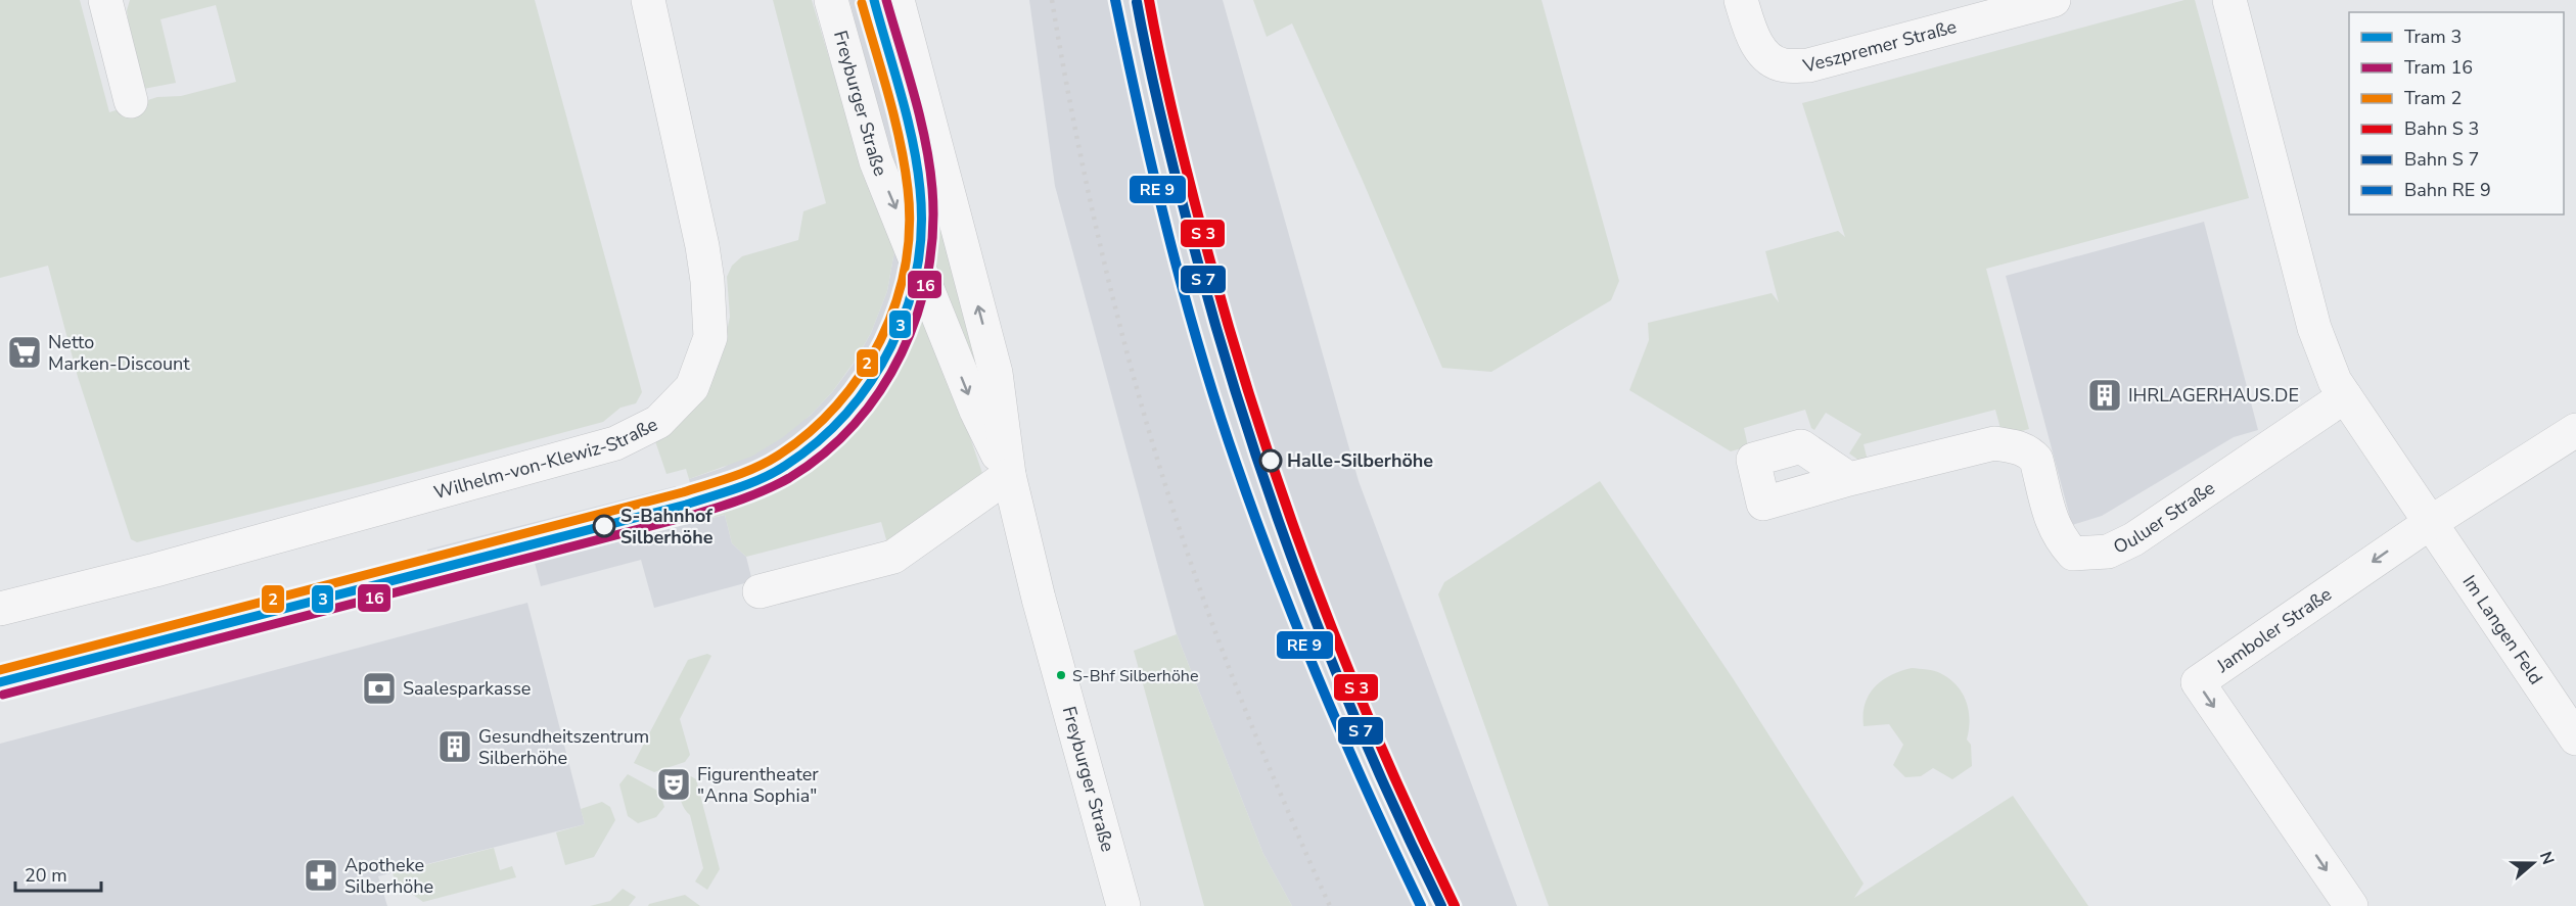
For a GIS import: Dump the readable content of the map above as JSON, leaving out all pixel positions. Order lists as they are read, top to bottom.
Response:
{
  "streets": {
    "street": [
      "Veszpremer Straße",
      "Freyburger Straße",
      "Wilhelm-von-Klewiz-Straße",
      "Ouluer Straße",
      "Jamboler Straße",
      "Im Langen Feld"
    ]
  },
  "crossings": [
    ["Jamboler Straße", "Im Langen Feld"]
  ],
  "places": {
    "supermarket": ["Netto Marken-Discount"],
    "building": ["IHRLAGERHAUS.DE", "Gesundheitszentrum Silberhöhe"],
    "other": ["Halle-Silberhöhe", "S-Bahnhof Silberhöhe", "S-Bhf Silberhöhe"],
    "bank": ["Saalesparkasse"],
    "theatre": ["Figurentheater \"Anna Sophia\""],
    "pharmacy": ["Apotheke Silberhöhe"]
  },
  "lines": ["tram line 3", "tram line 16", "tram line 2"],
  "legend": [
    "Tram 3",
    "Tram 16",
    "Tram 2",
    "Bahn S 3",
    "Bahn S 7",
    "Bahn RE 9"
  ],
  "scale_bar": "20 m",
  "north": "right"
}
